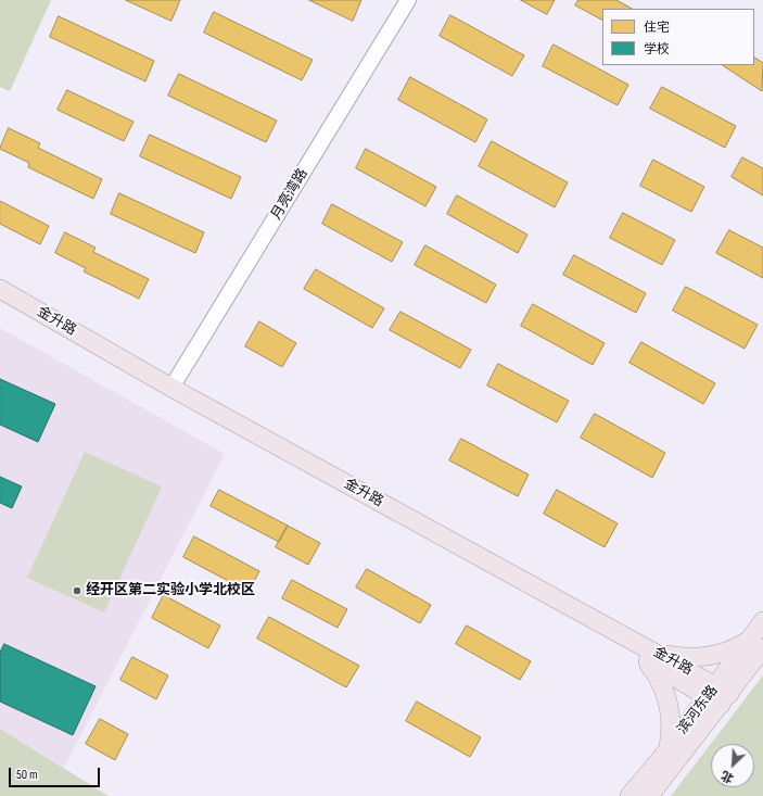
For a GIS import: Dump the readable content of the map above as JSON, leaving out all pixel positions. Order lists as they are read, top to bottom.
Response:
{
  "streets": {
    "main road": ["金升路", "滨河东路"],
    "street": ["月亮湾路"]
  },
  "crossings": [
    ["月亮湾路", "金升路"],
    ["金升路", "滨河东路"]
  ],
  "places": ["经开区第二实验小学北校区"],
  "legend": ["住宅", "学校"],
  "scale_bar": "50 m",
  "north": "bottom left"
}
